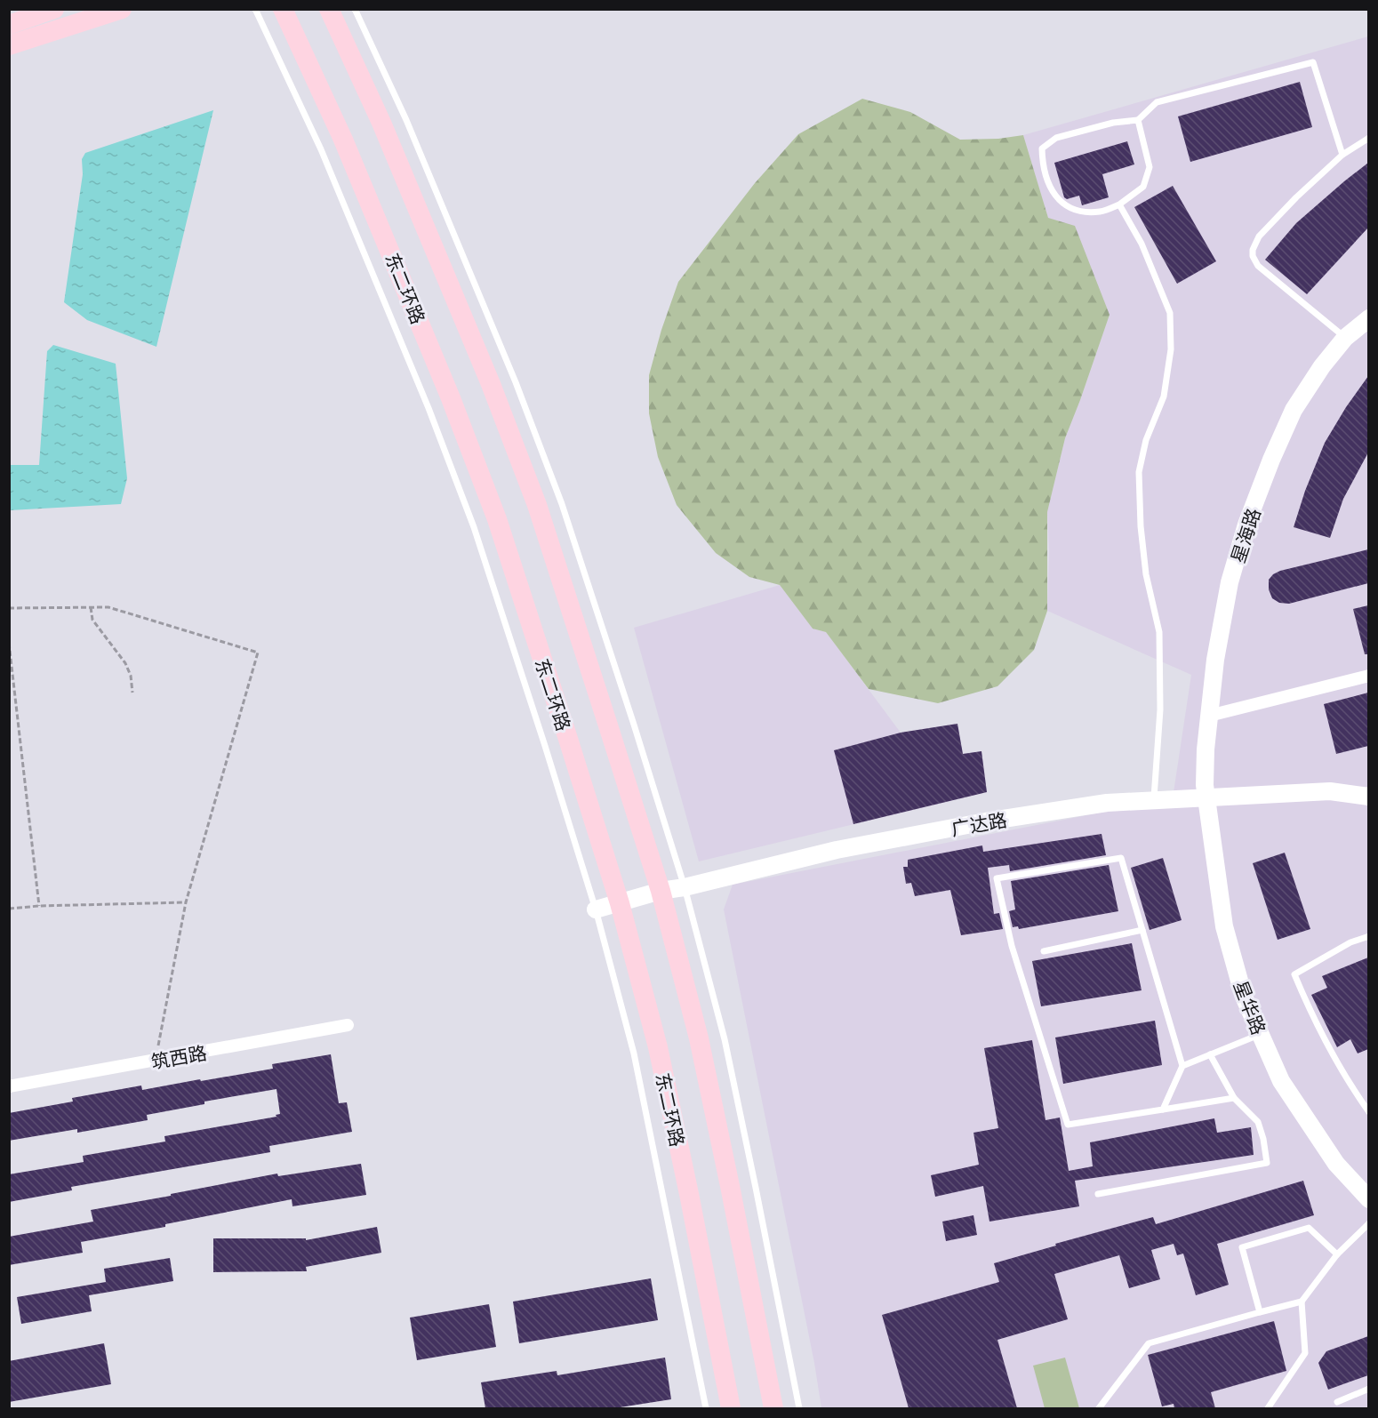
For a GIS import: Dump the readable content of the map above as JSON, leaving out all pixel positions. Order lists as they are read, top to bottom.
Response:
{
  "streets": {
    "main road": ["东二环路"],
    "street": [
      "星海路",
      "广达路",
      "星华路",
      "筑西路"
    ]
  },
  "crossings": [
    ["东二环路", "广达路"],
    ["星海路", "广达路"],
    ["星海路", "星华路"],
    ["广达路", "星华路"]
  ]
}
